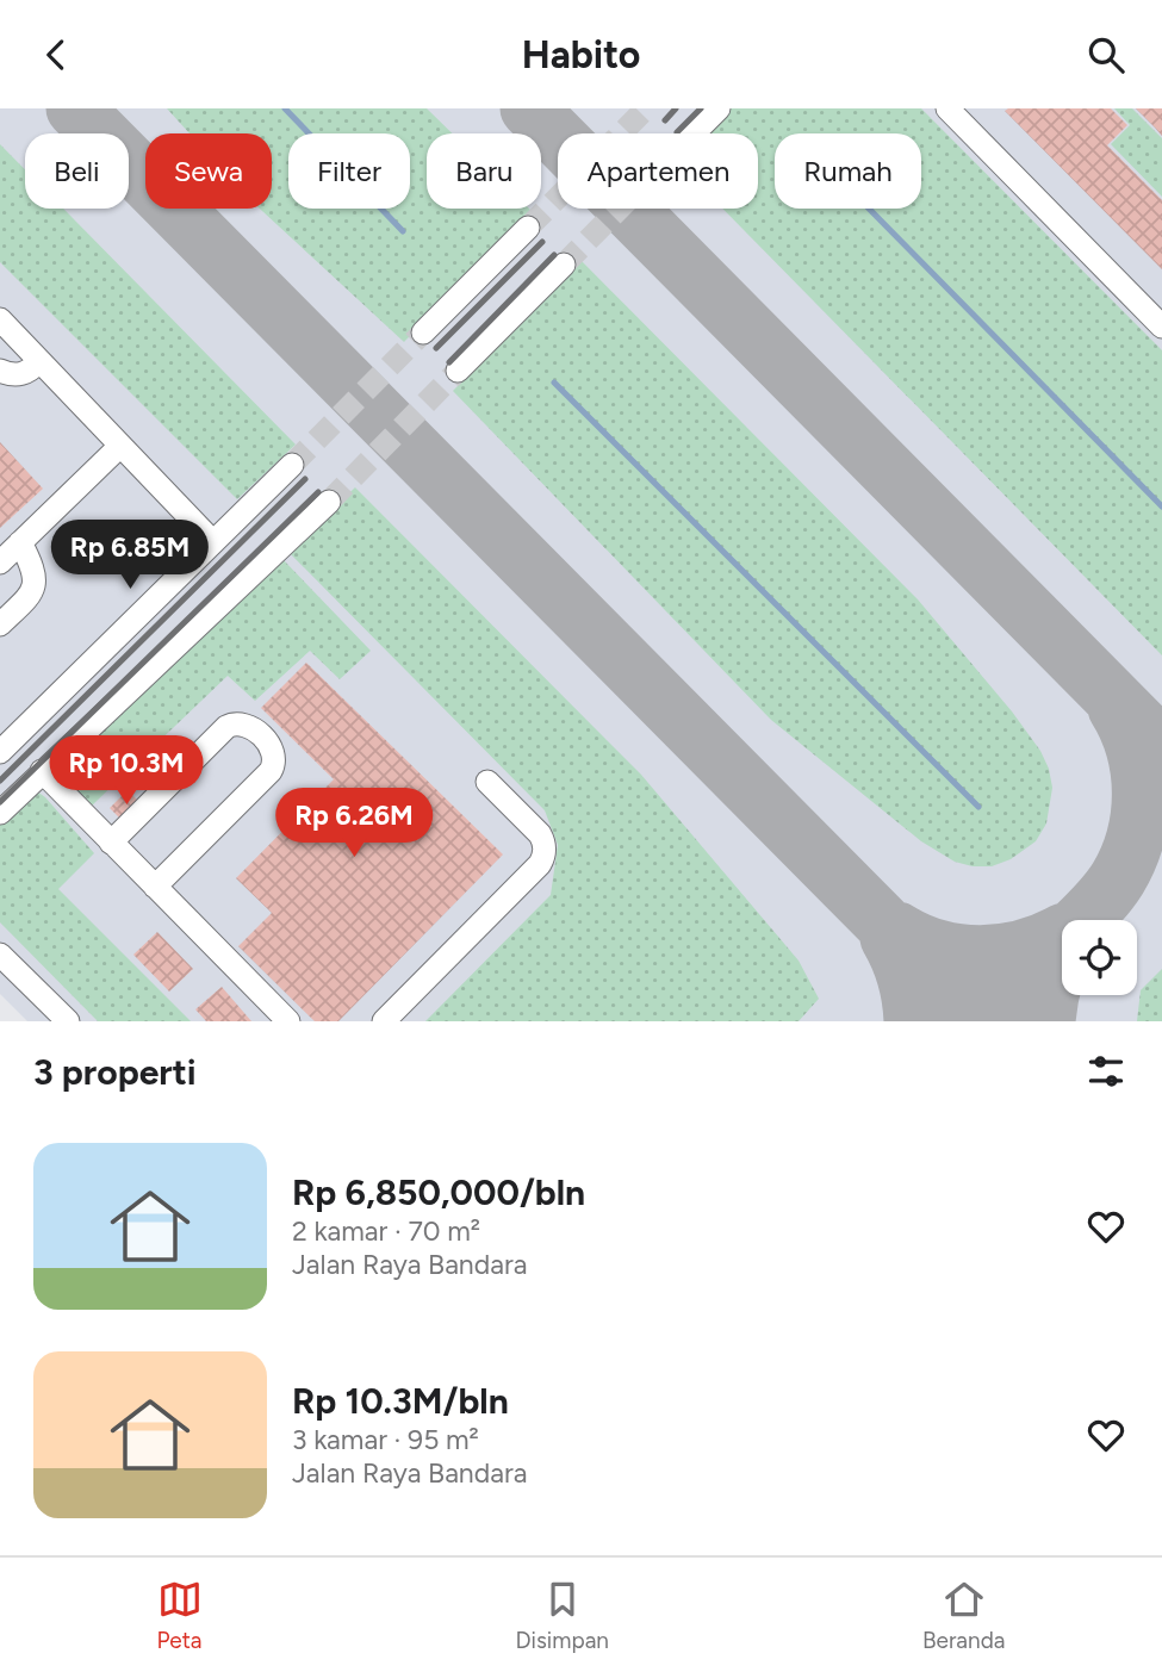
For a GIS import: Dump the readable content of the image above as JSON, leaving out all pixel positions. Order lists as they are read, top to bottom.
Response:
{
  "page": {
    "header": "Habito",
    "chip": [
      "Beli",
      "Sewa",
      "Filter",
      "Baru",
      "Apartemen",
      "Rumah"
    ],
    "price": ["Rp 6.85M", "Rp 10.3M", "Rp 6.26M"],
    "heading": "3 properti",
    "list": [
      {
        "name": "Rp 6,850,000/bln",
        "note": "2 kamar · 70 m² · Jalan Raya Bandara"
      },
      {
        "name": "Rp 10.3M/bln",
        "note": "3 kamar · 95 m² · Jalan Raya Bandara"
      }
    ],
    "tabs": ["Peta", "Disimpan", "Beranda"]
  }
}
